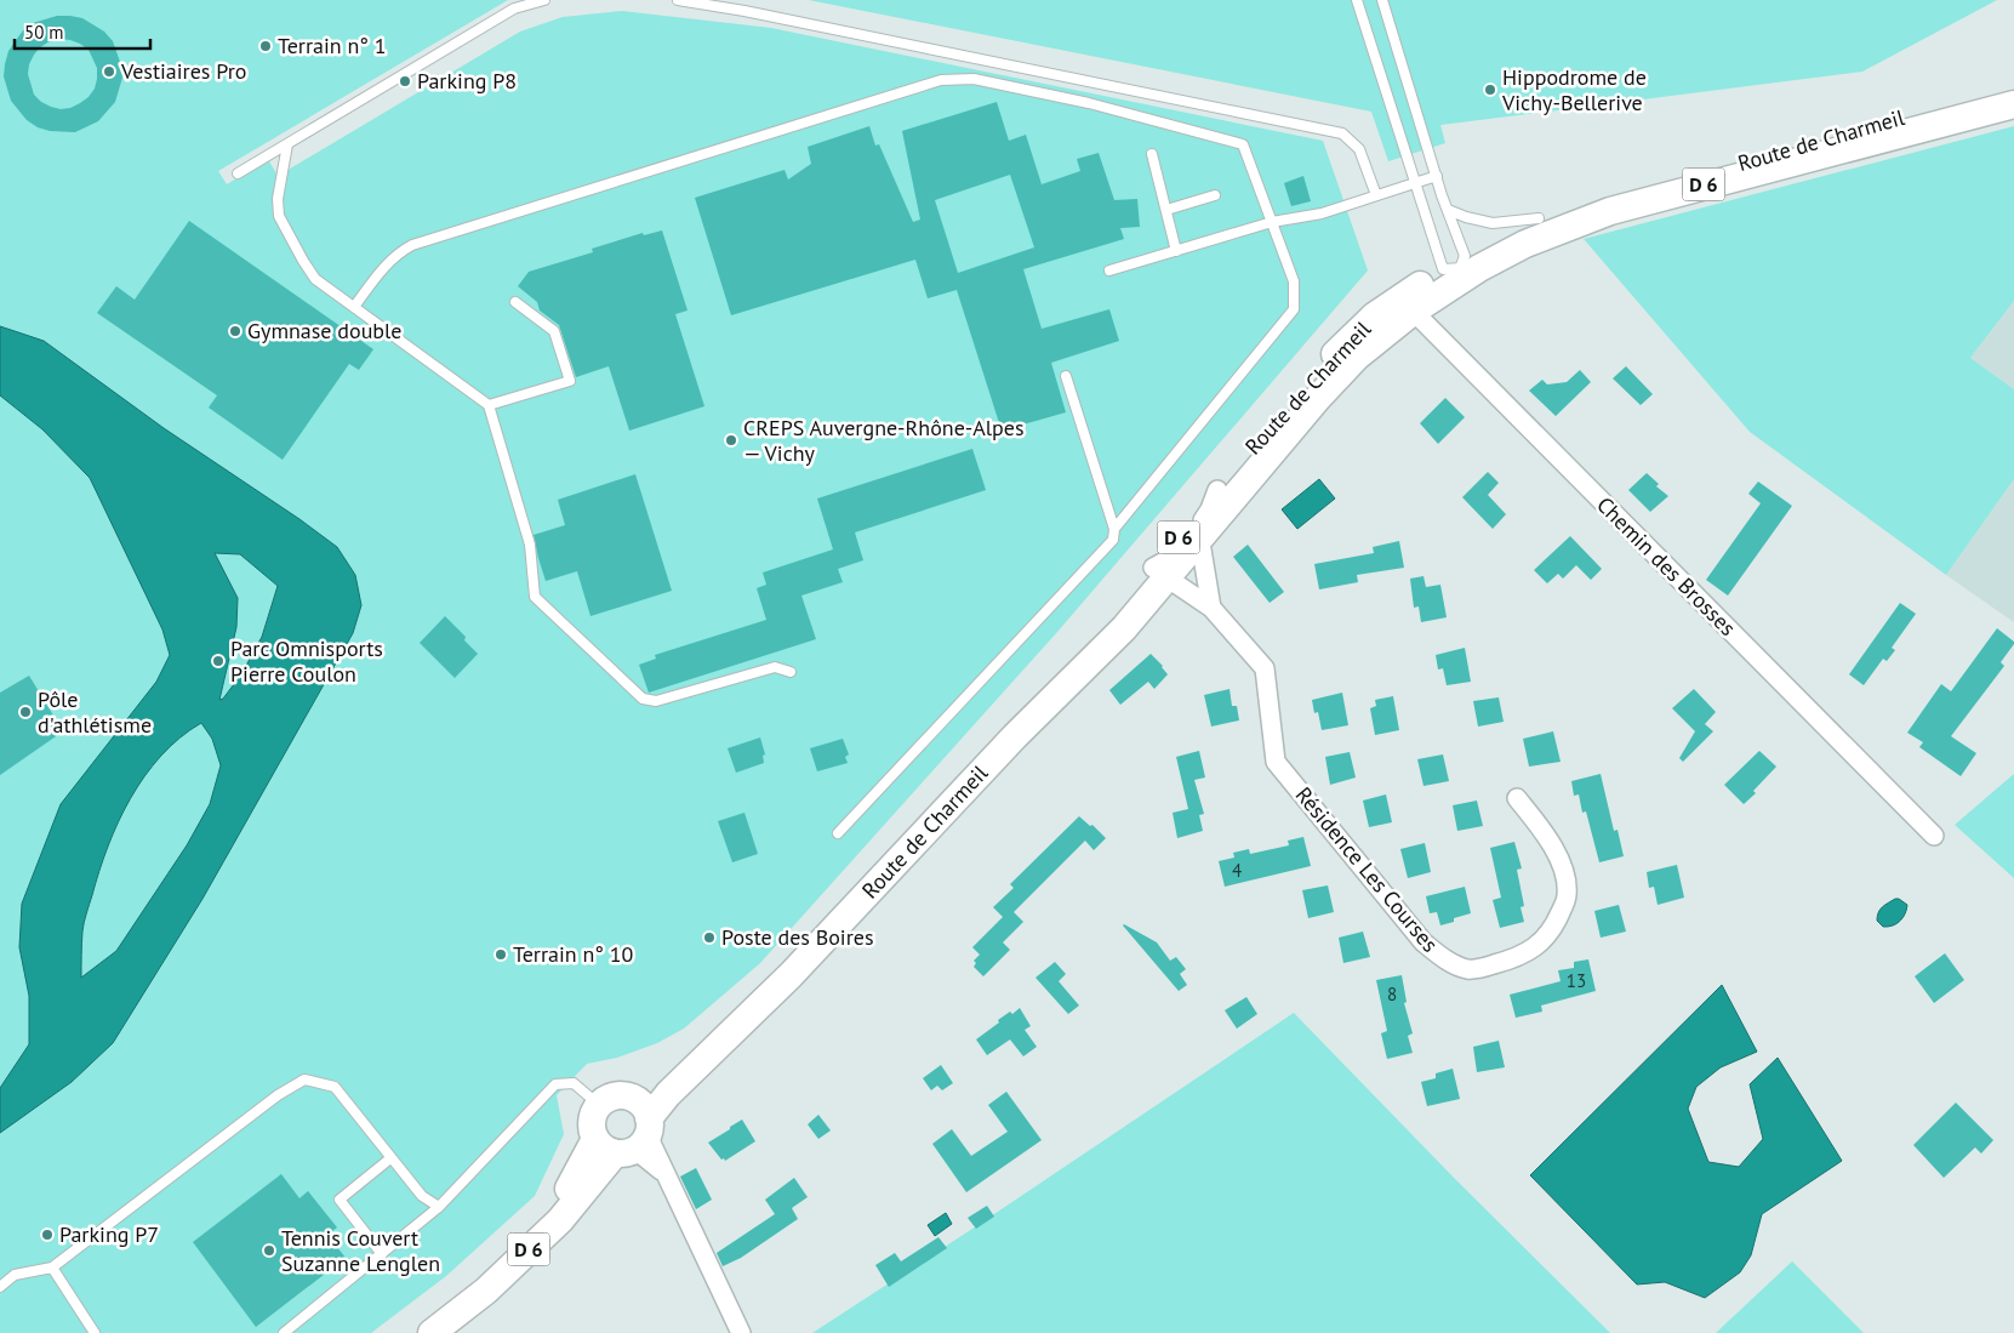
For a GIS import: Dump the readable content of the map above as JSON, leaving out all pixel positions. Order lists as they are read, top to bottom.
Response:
{
  "streets": {
    "main road": ["Route de Charmeil", "D 6"],
    "street": ["Chemin des Brosses", "Résidence Les Courses"]
  },
  "crossings": [
    ["Route de Charmeil", "Chemin des Brosses"],
    ["Route de Charmeil", "Résidence Les Courses"]
  ],
  "places": [
    "Terrain n° 1",
    "Vestiaires Pro",
    "Parking P8",
    "Hippodrome de Vichy-Bellerive",
    "Gymnase double",
    "CREPS Auvergne-Rhône-Alpes — Vichy",
    "Parc Omnisports Pierre Coulon",
    "Pôle d'athlétisme",
    "Poste des Boires",
    "Terrain n° 10",
    "Parking P7",
    "Tennis Couvert Suzanne Lenglen"
  ],
  "house_numbers": ["4", "13", "8"],
  "scale_bar": "50 m"
}
